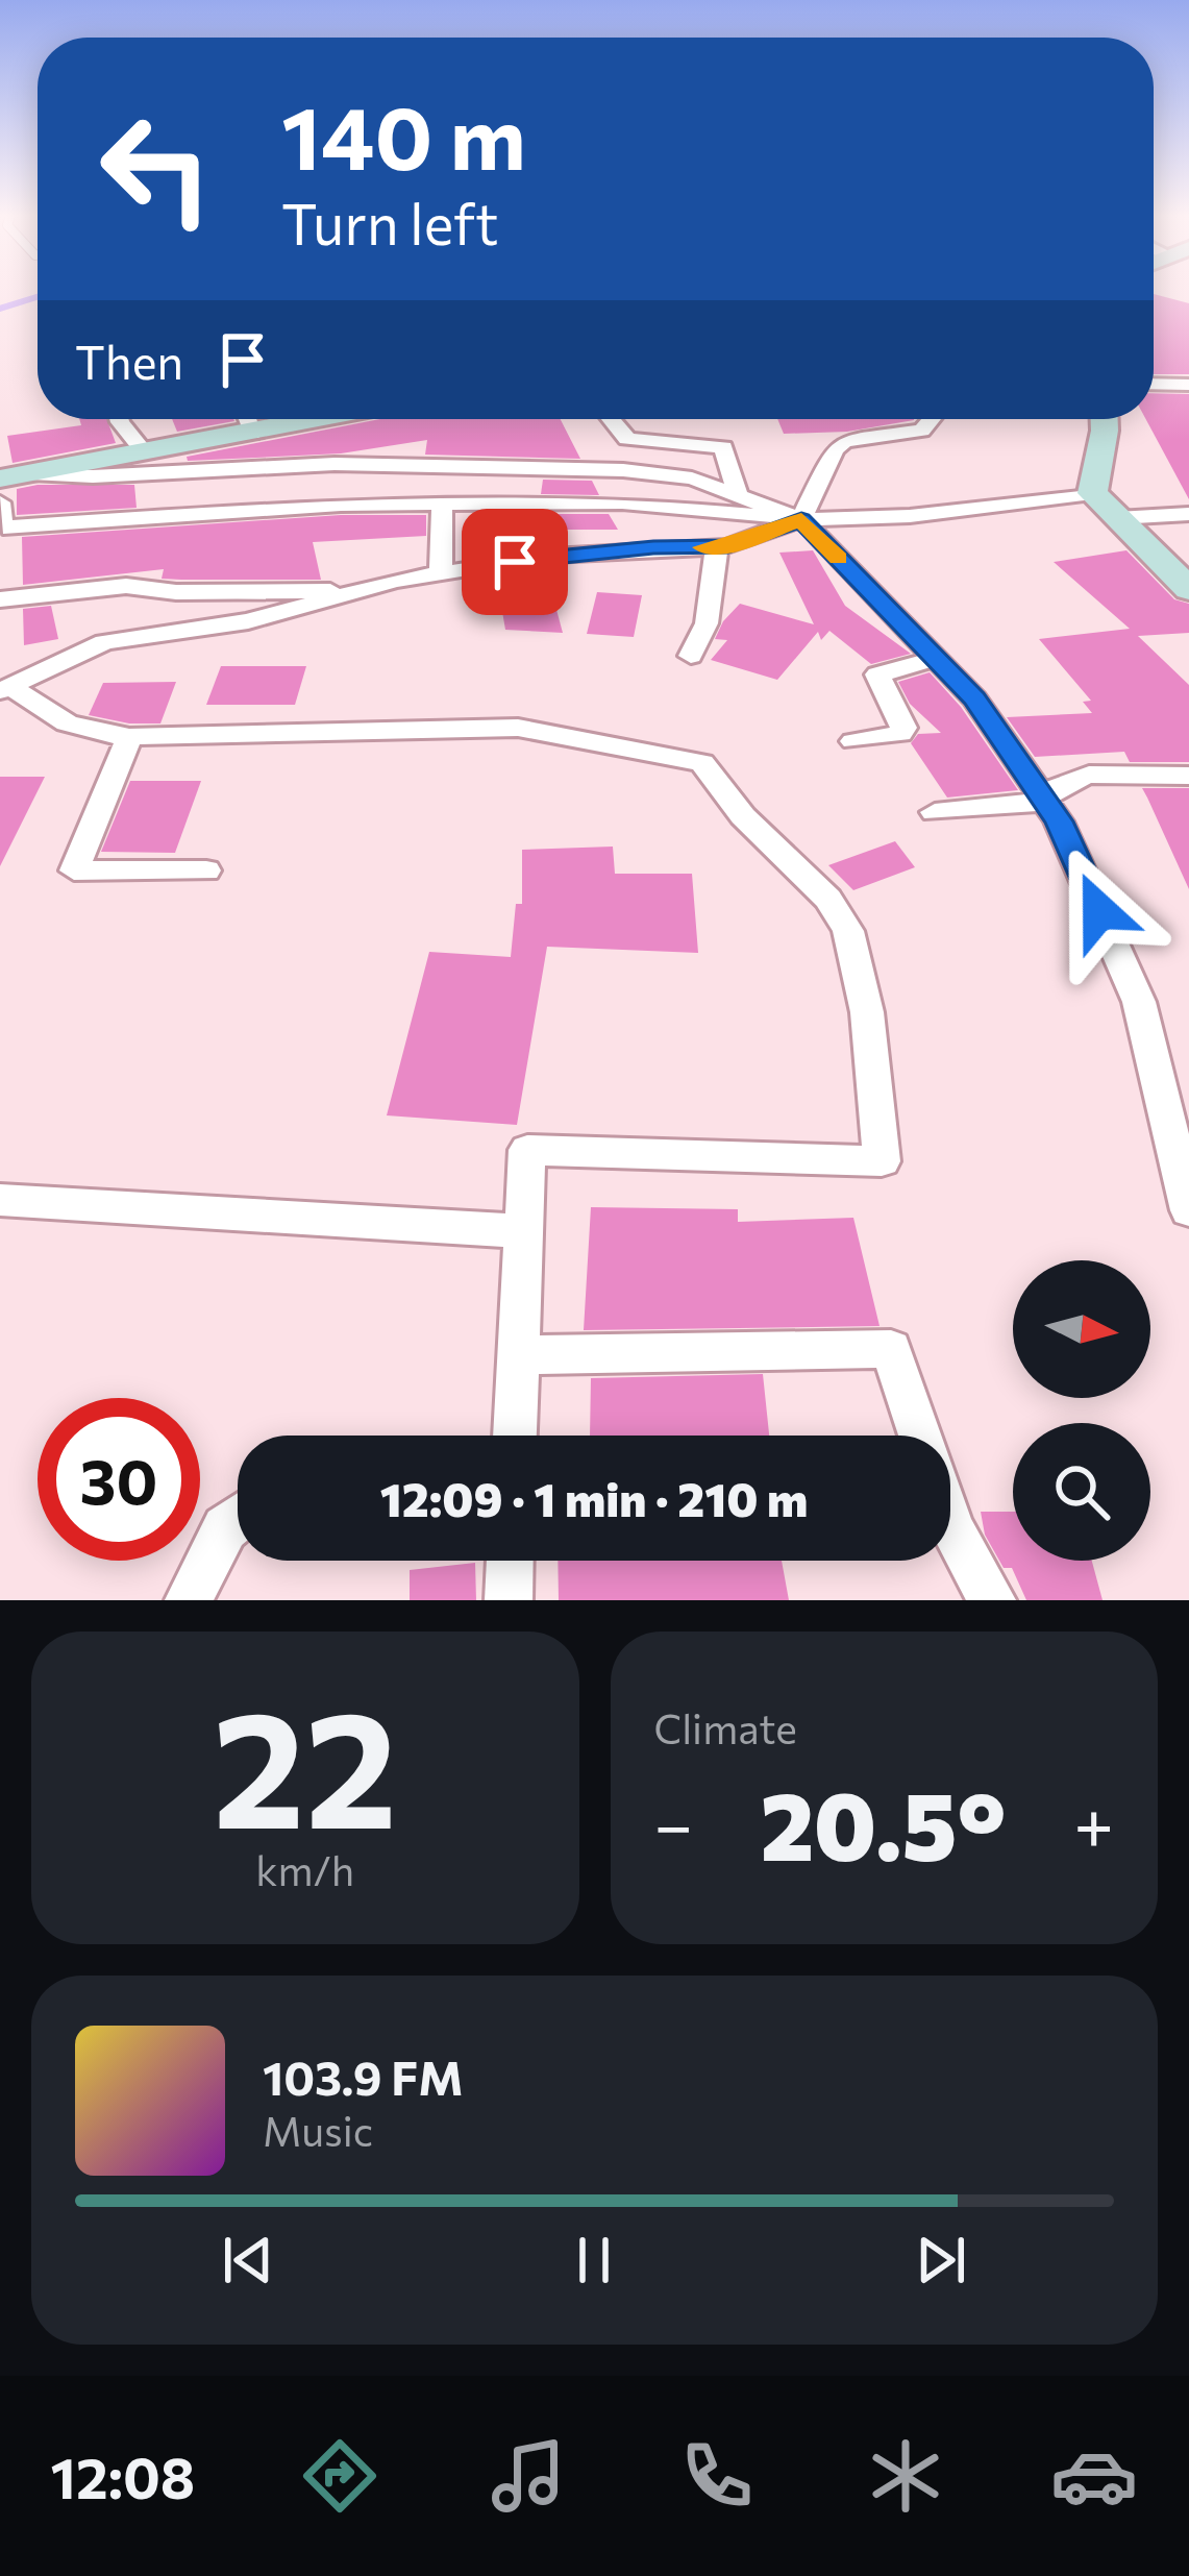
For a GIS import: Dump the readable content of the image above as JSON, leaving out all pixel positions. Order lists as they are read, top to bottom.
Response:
{
  "north": "right",
  "page": {
    "turn": ["140 m", "Turn left"],
    "then": "Then",
    "limit": "30",
    "trip": "12:09 · 1 min · 210 m",
    "tile": [
      ["22", "km/h"],
      "Climate"
    ],
    "heat": ["−", "20.5°", "+"],
    "song": ["103.9 FM", "Music"],
    "tabs": "12:08"
  }
}
